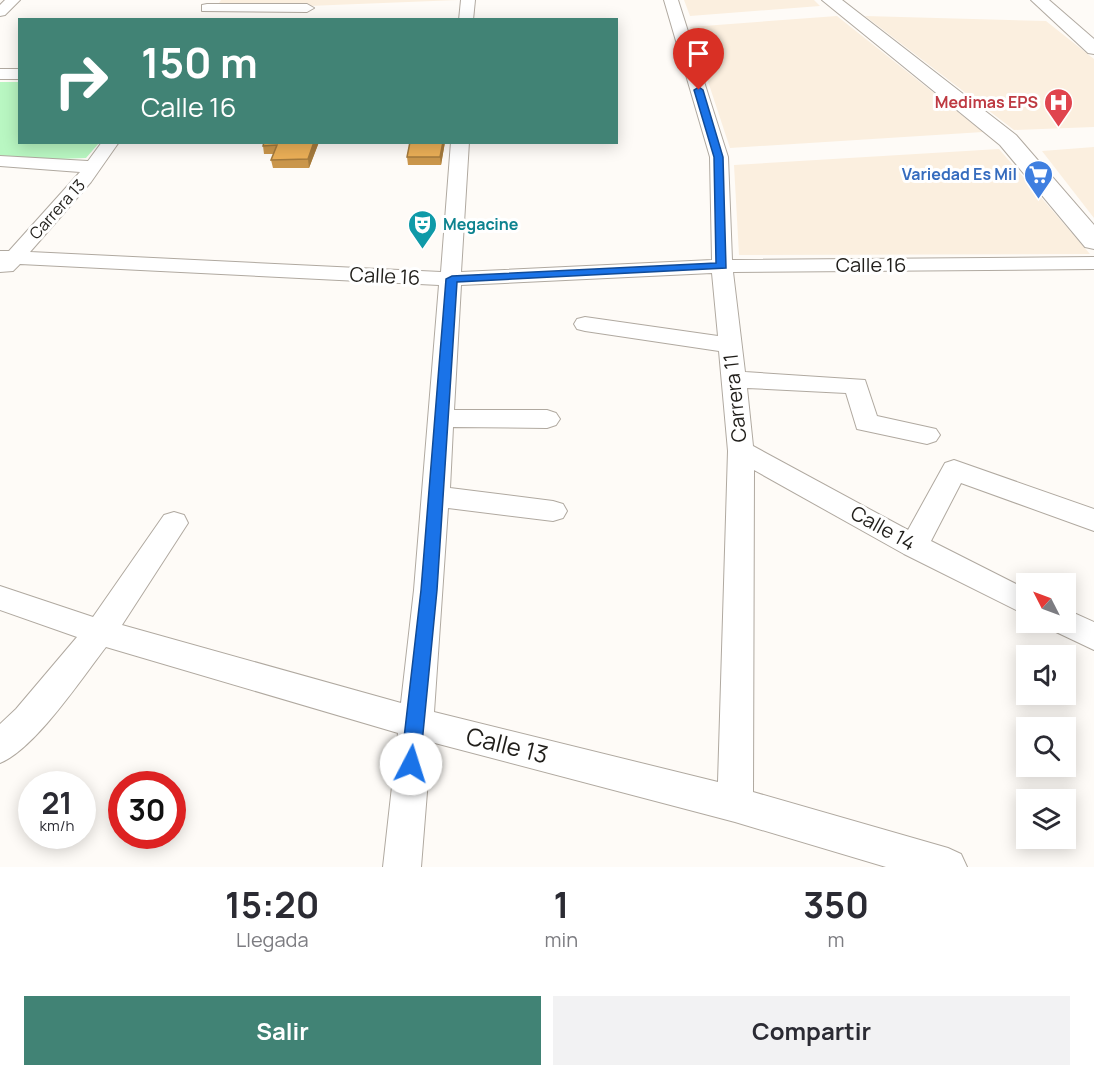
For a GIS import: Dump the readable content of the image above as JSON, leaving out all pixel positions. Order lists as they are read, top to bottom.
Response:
{
  "streets": {
    "street": [
      "Carrera 13",
      "Calle 16",
      "Carrera 11",
      "Calle 14",
      "Calle 13"
    ]
  },
  "crossings": [
    ["Carrera 13", "Calle 16"],
    ["Calle 16", "Carrera 11"],
    ["Carrera 11", "Calle 14"],
    ["Carrera 11", "Calle 13"]
  ],
  "places": {
    "hospital": ["Medimas EPS"],
    "supermarket": ["Variedad Es Mil"],
    "theatre": ["Megacine"]
  },
  "north": "top left",
  "page": {
    "turn": ["150 m", "Calle 16"],
    "speed": "21 km/h",
    "limit": "30",
    "eta": [
      "15:20",
      "Llegada",
      "1",
      "min",
      "350",
      "m"
    ],
    "buttons": ["Salir", "Compartir"]
  }
}
